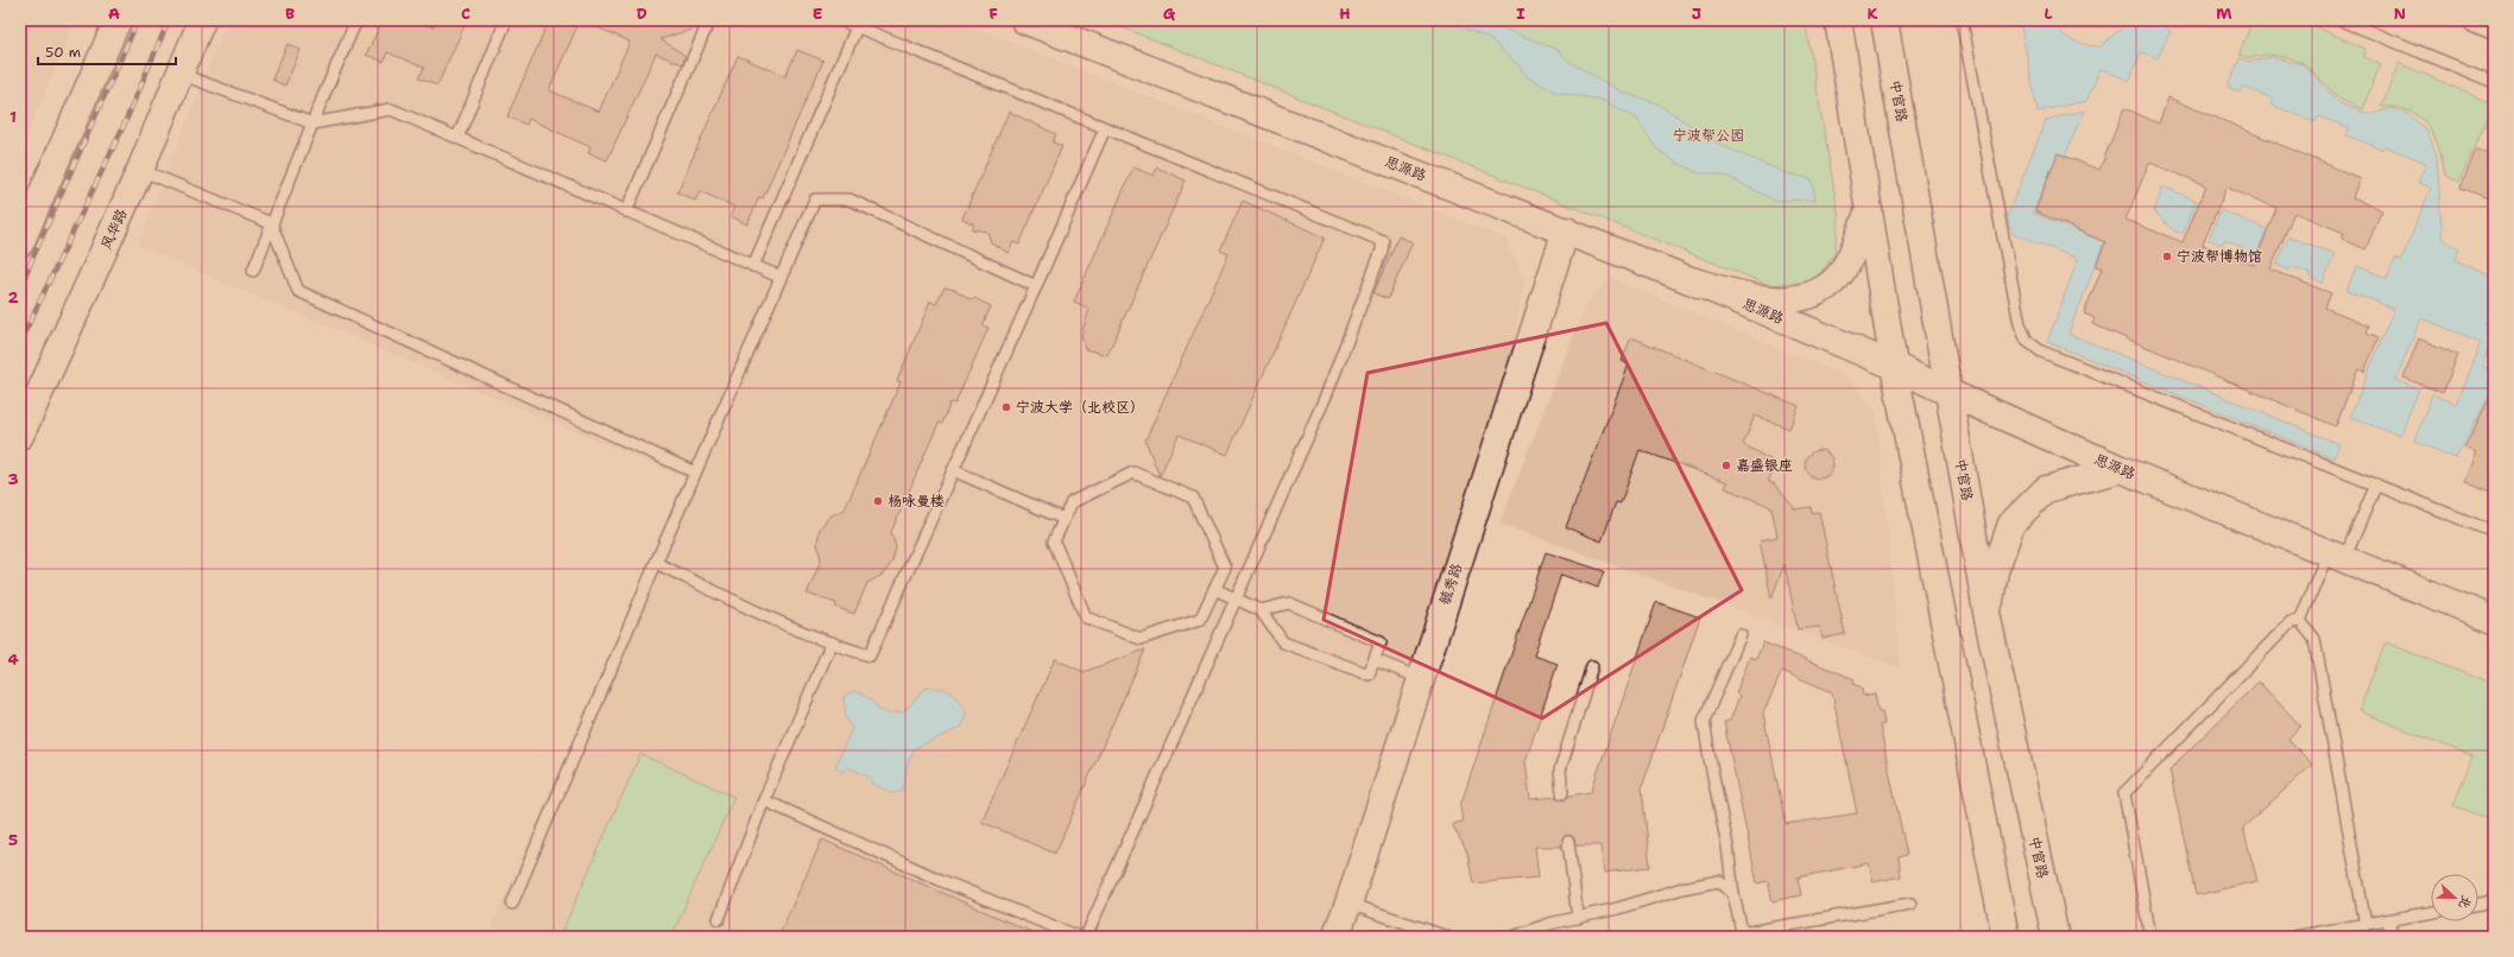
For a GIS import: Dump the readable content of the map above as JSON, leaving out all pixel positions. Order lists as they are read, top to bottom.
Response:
{
  "streets": {
    "main road": [
      "中官路",
      "思源路",
      "风华路",
      "毓秀路"
    ]
  },
  "crossings": [
    ["中官路", "思源路"],
    ["思源路", "毓秀路"]
  ],
  "parks": ["宁波帮公园"],
  "places": [
    "宁波帮博物馆",
    "宁波大学（北校区）",
    "嘉盛银座",
    "杨咏曼楼"
  ],
  "scale_bar": "50 m",
  "north": "right",
  "grid": {
    "columns": [
      "A",
      "B",
      "C",
      "D",
      "E",
      "F",
      "G",
      "H",
      "I",
      "J",
      "K",
      "L",
      "M",
      "N"
    ],
    "rows": [
      "1",
      "2",
      "3",
      "4",
      "5"
    ]
  }
}
